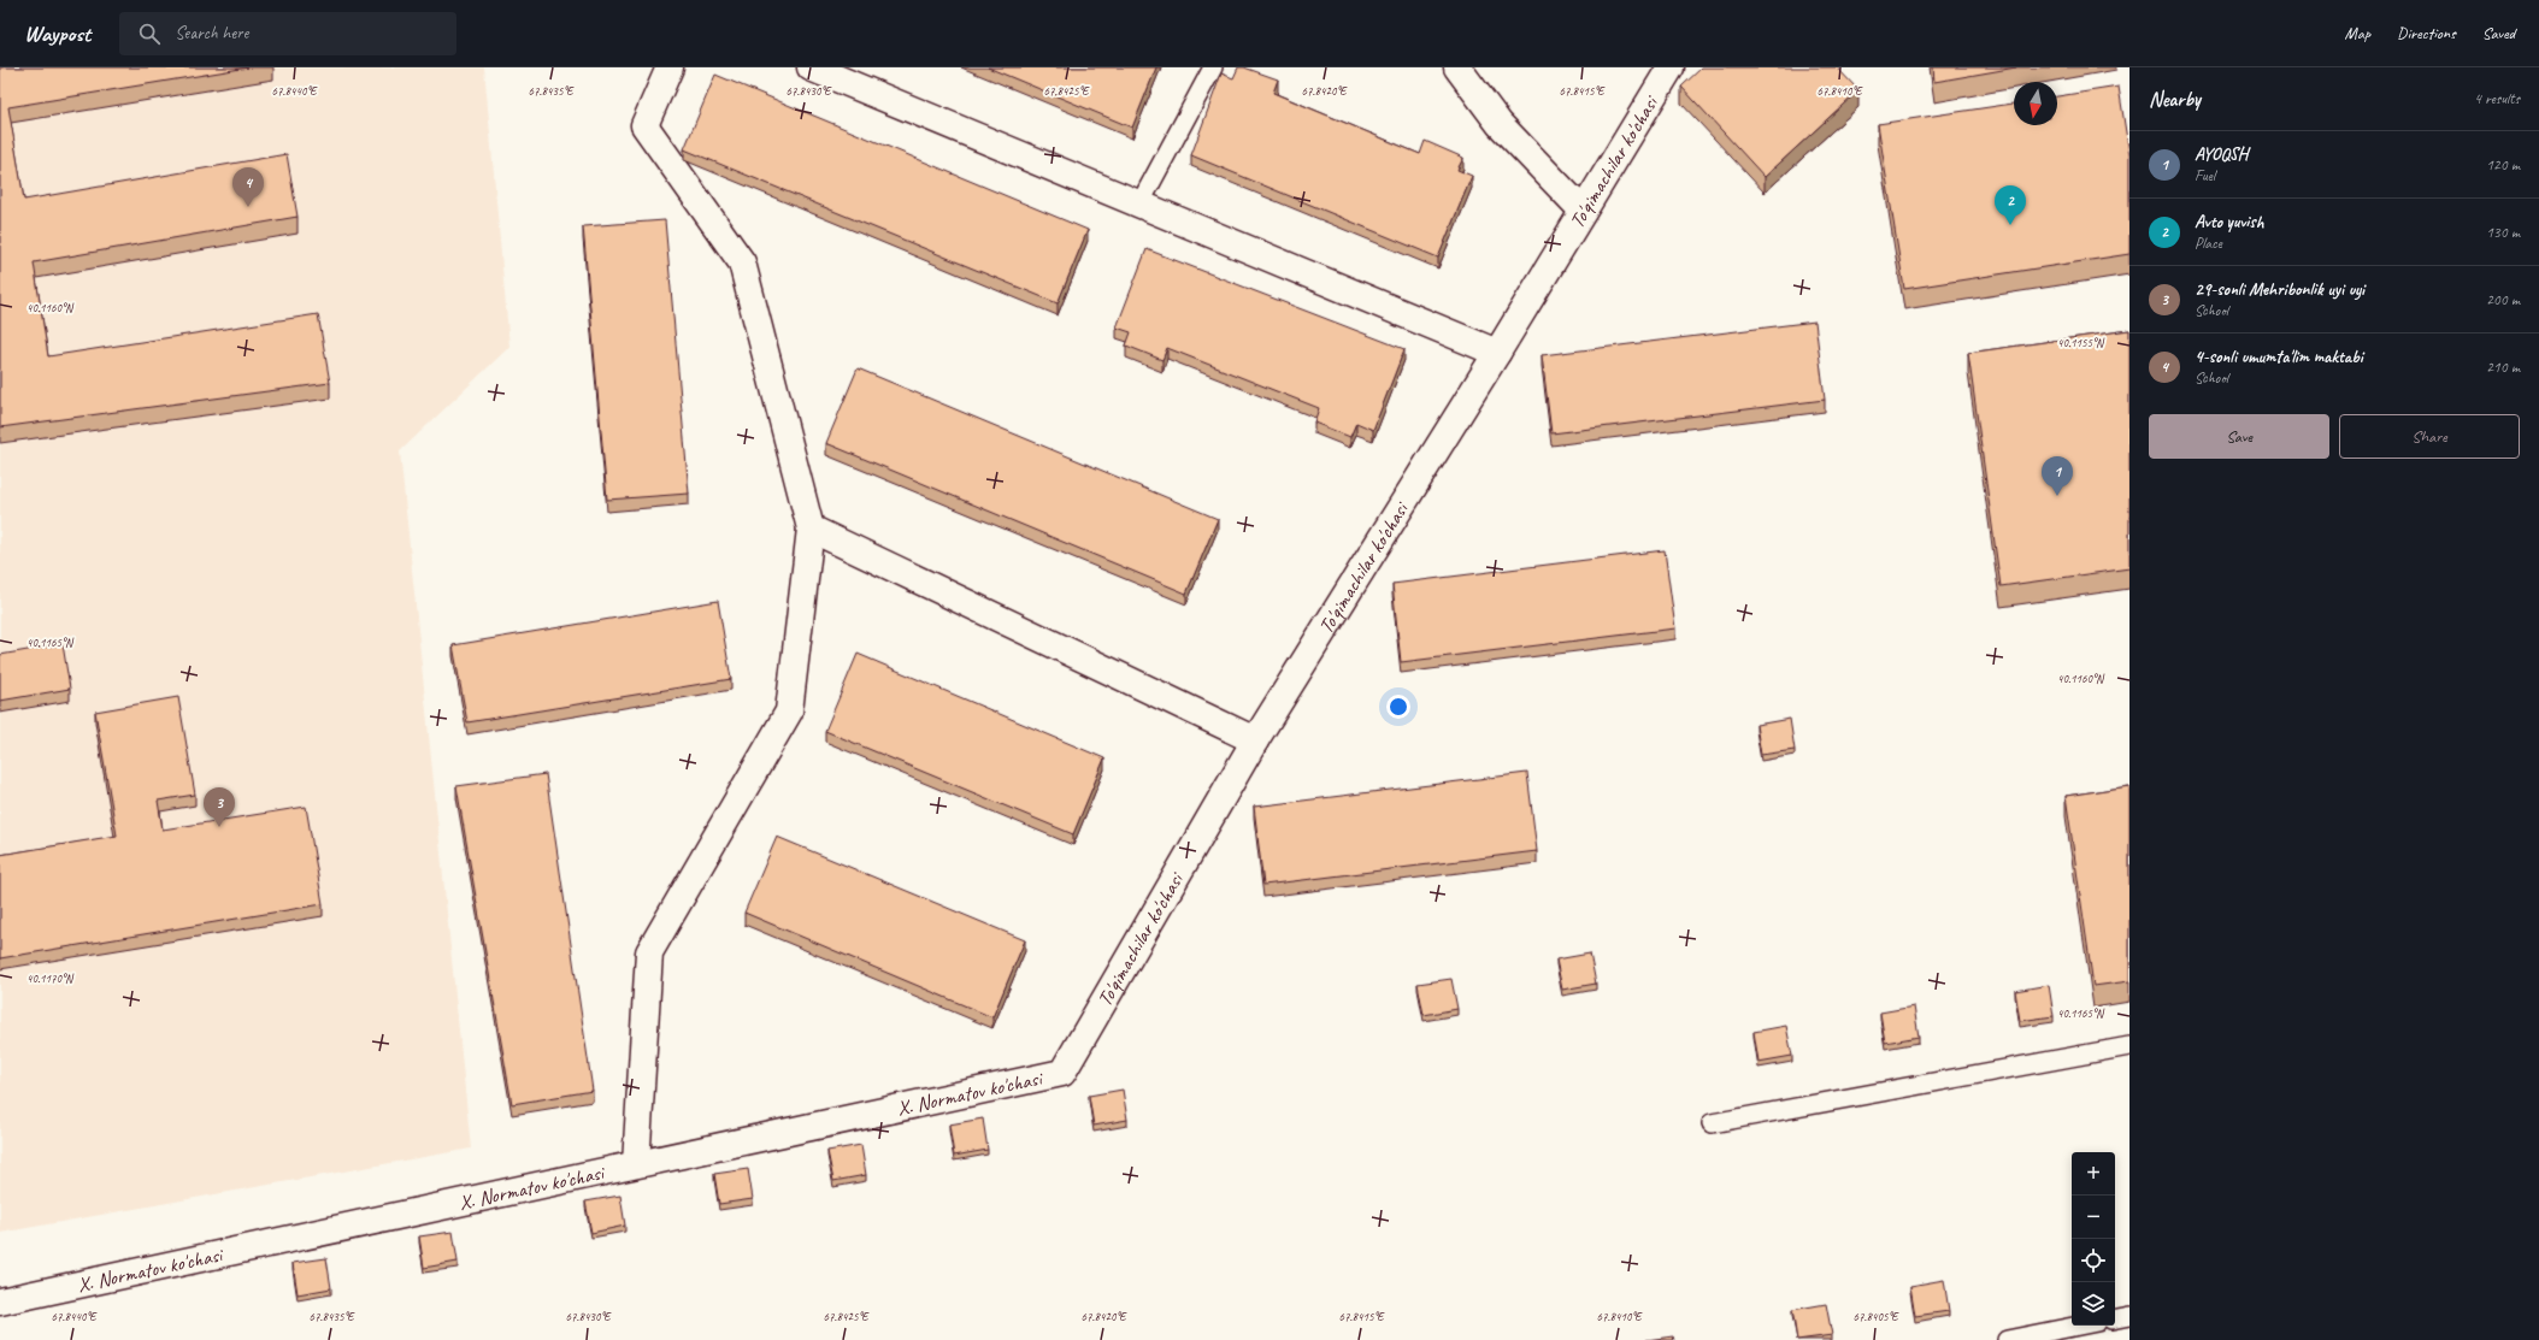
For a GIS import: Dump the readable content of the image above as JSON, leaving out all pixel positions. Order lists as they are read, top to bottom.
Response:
{
  "streets": {
    "street": ["To'qimachilar ko'chasi", "X. Normatov ko'chasi"]
  },
  "crossings": [
    ["To'qimachilar ko'chasi", "X. Normatov ko'chasi"]
  ],
  "north": "bottom",
  "page": {
    "header": "Waypost",
    "search": "Search here",
    "nav": ["Map", "Directions", "Saved"],
    "heading": ["Nearby", "4 results"],
    "list": [
      {
        "mark": "1",
        "name": "AYOQSH",
        "note": "Fuel",
        "value": "120 m"
      },
      {
        "mark": "2",
        "name": "Avto yuvish",
        "note": "Place",
        "value": "130 m"
      },
      {
        "mark": "3",
        "name": "29-sonli Mehribonlik uyi uyi",
        "note": "School",
        "value": "200 m"
      },
      {
        "mark": "4",
        "name": "4-sonli umumta'lim maktabi",
        "note": "School",
        "value": "210 m"
      }
    ],
    "pins": [
      "4",
      "2",
      "1",
      "3"
    ],
    "buttons": ["Save", "Share"],
    "map_buttons": ["+", "−"]
  },
  "coordinates": [
    "67.8440°E",
    "67.8435°E",
    "67.8430°E",
    "67.8425°E",
    "67.8420°E",
    "67.8415°E",
    "67.8410°E",
    "40.1160°N",
    "40.1155°N",
    "40.1165°N",
    "40.1170°N",
    "67.8405°E"
  ]
}
